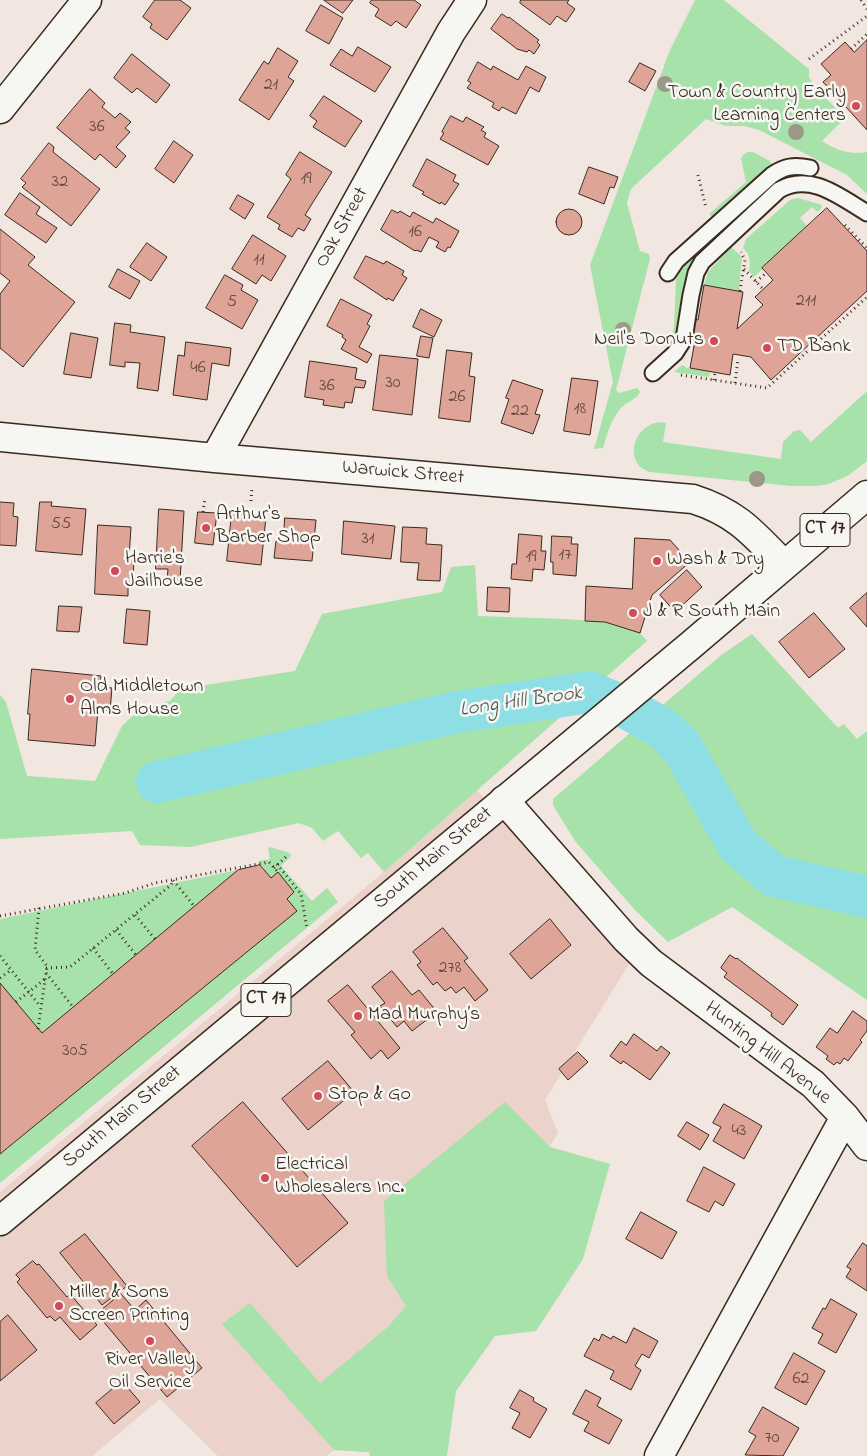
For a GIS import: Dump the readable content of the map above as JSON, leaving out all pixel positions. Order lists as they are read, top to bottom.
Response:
{
  "streets": {
    "street": [
      "Oak Street",
      "Warwick Street",
      "CT 17",
      "South Main Street",
      "Hunting Hill Avenue"
    ]
  },
  "crossings": [
    ["Oak Street", "Warwick Street"],
    ["Warwick Street", "South Main Street"],
    ["South Main Street", "Hunting Hill Avenue"]
  ],
  "water": ["Long Hill Brook"],
  "places": [
    "Town & Country Early Learning Centers",
    "Neil's Donuts",
    "TD Bank",
    "Arthur's Barber Shop",
    "Wash & Dry",
    "Harrie's Jailhouse",
    "J & R South Main",
    "Old Middletown Alms House",
    "Mad Murphy’s",
    "Stop & Go",
    "Electrical Wholesalers Inc.",
    "Miller & Sons Screen Printing",
    "River Valley Oil Service"
  ],
  "house_numbers": [
    "21",
    "36",
    "19",
    "32",
    "16",
    "11",
    "211",
    "5",
    "46",
    "30",
    "36",
    "26",
    "18",
    "22",
    "55",
    "31",
    "17",
    "19",
    "278",
    "305",
    "43",
    "62",
    "70"
  ]
}
